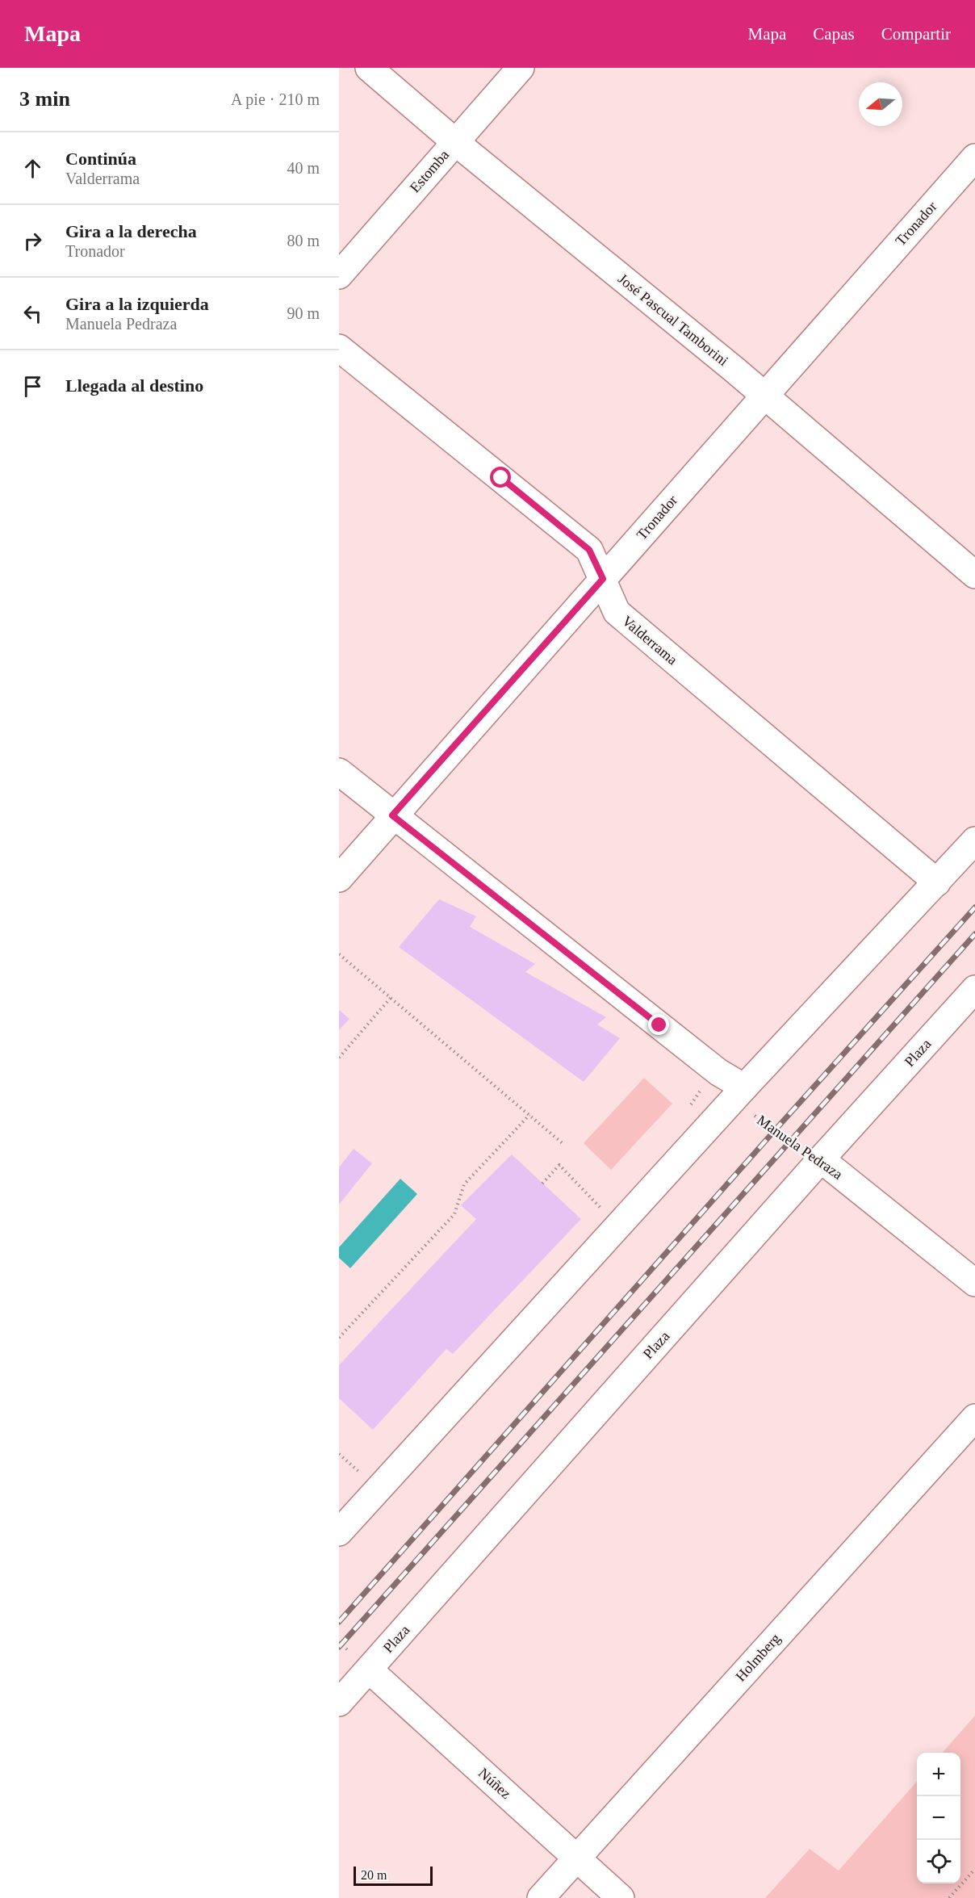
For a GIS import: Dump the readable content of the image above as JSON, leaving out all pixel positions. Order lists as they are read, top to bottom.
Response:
{
  "streets": {
    "street": [
      "Estomba",
      "Tronador",
      "José Pascual Tamborini",
      "Valderrama",
      "Plaza",
      "Manuela Pedraza",
      "Holmberg",
      "Núñez"
    ]
  },
  "crossings": [
    ["Estomba", "José Pascual Tamborini"],
    ["Tronador", "José Pascual Tamborini"],
    ["Tronador", "Valderrama"],
    ["Plaza", "Manuela Pedraza"],
    ["Plaza", "Núñez"],
    ["Holmberg", "Núñez"]
  ],
  "scale_bar": "20 m",
  "north": "left",
  "page": {
    "header": "Mapa",
    "nav": ["Mapa", "Capas", "Compartir"],
    "heading": ["3 min", "A pie · 210 m"],
    "list": [
      ["Continúa", "Valderrama", "40 m"],
      ["Gira a la derecha", "Tronador", "80 m"],
      ["Gira a la izquierda", "Manuela Pedraza", "90 m"],
      "Llegada al destino"
    ],
    "map_buttons": ["+", "−"],
    "scale": "20 m"
  }
}
